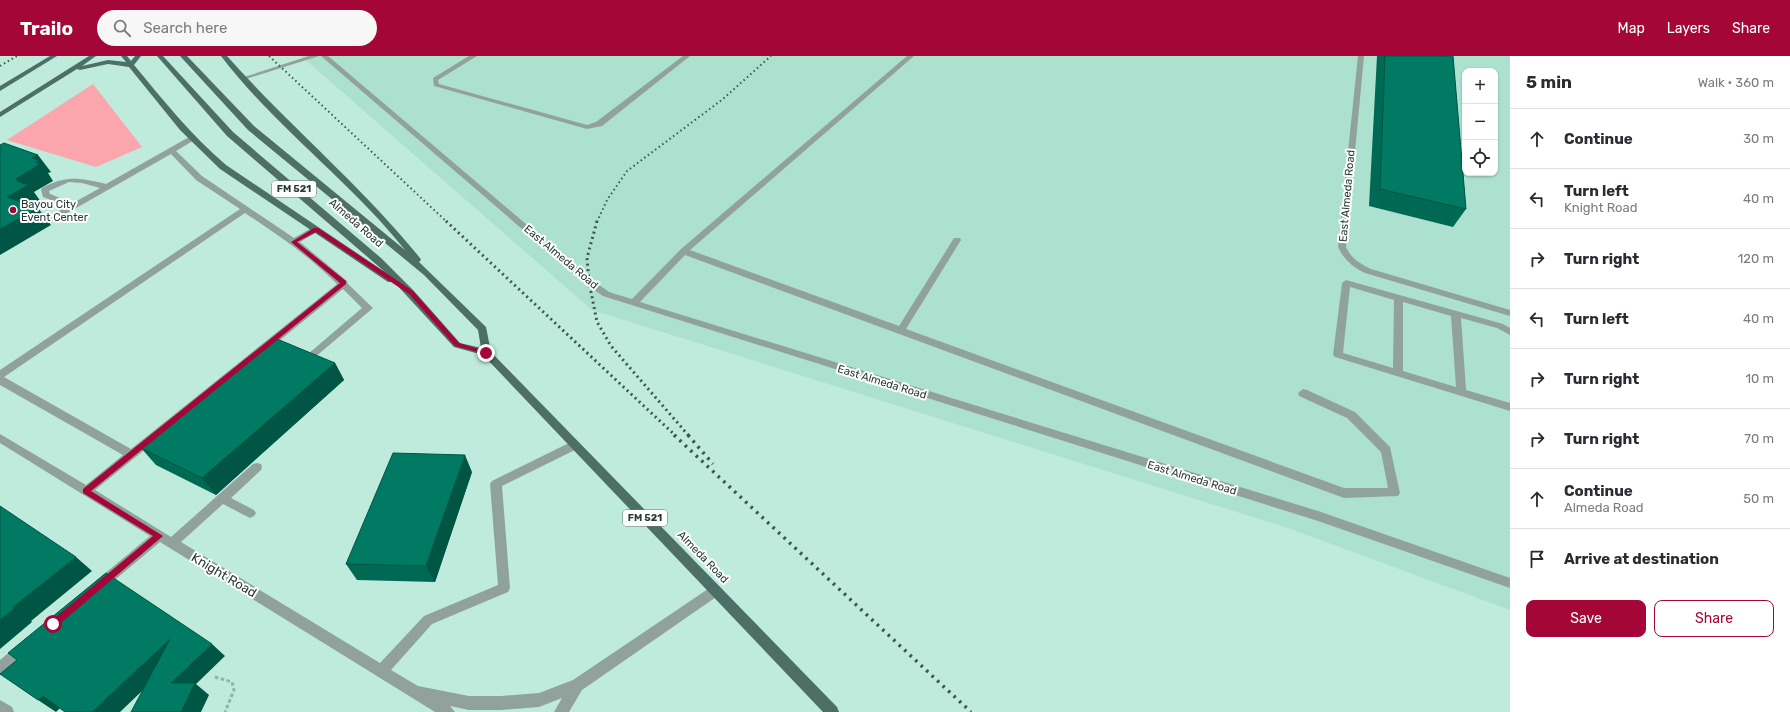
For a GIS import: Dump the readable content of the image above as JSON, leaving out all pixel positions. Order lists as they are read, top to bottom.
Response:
{
  "streets": {
    "main road": ["FM 521", "Almeda Road"],
    "street": ["East Almeda Road", "Knight Road"]
  },
  "places": ["Bayou City Event Center"],
  "page": {
    "header": "Trailo",
    "search": "Search here",
    "nav": ["Map", "Layers", "Share"],
    "heading": ["5 min", "Walk · 360 m"],
    "map_buttons": ["+", "−"],
    "list": [
      ["Continue", "30 m"],
      ["Turn left", "Knight Road", "40 m"],
      ["Turn right", "120 m"],
      ["Turn left", "40 m"],
      ["Turn right", "10 m"],
      ["Turn right", "70 m"],
      ["Continue", "Almeda Road", "50 m"],
      "Arrive at destination"
    ],
    "buttons": ["Save", "Share"]
  }
}
